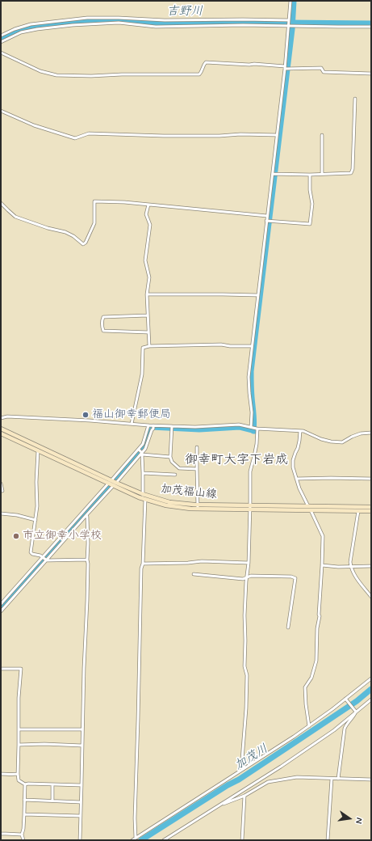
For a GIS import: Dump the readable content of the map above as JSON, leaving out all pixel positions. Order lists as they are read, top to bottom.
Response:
{
  "streets": {
    "main road": ["加茂福山線"]
  },
  "districts": ["御幸町大字下岩成"],
  "water": ["吉野川", "加茂川"],
  "places": ["福山御幸郵便局", "市立御幸小学校"],
  "north": "right"
}
